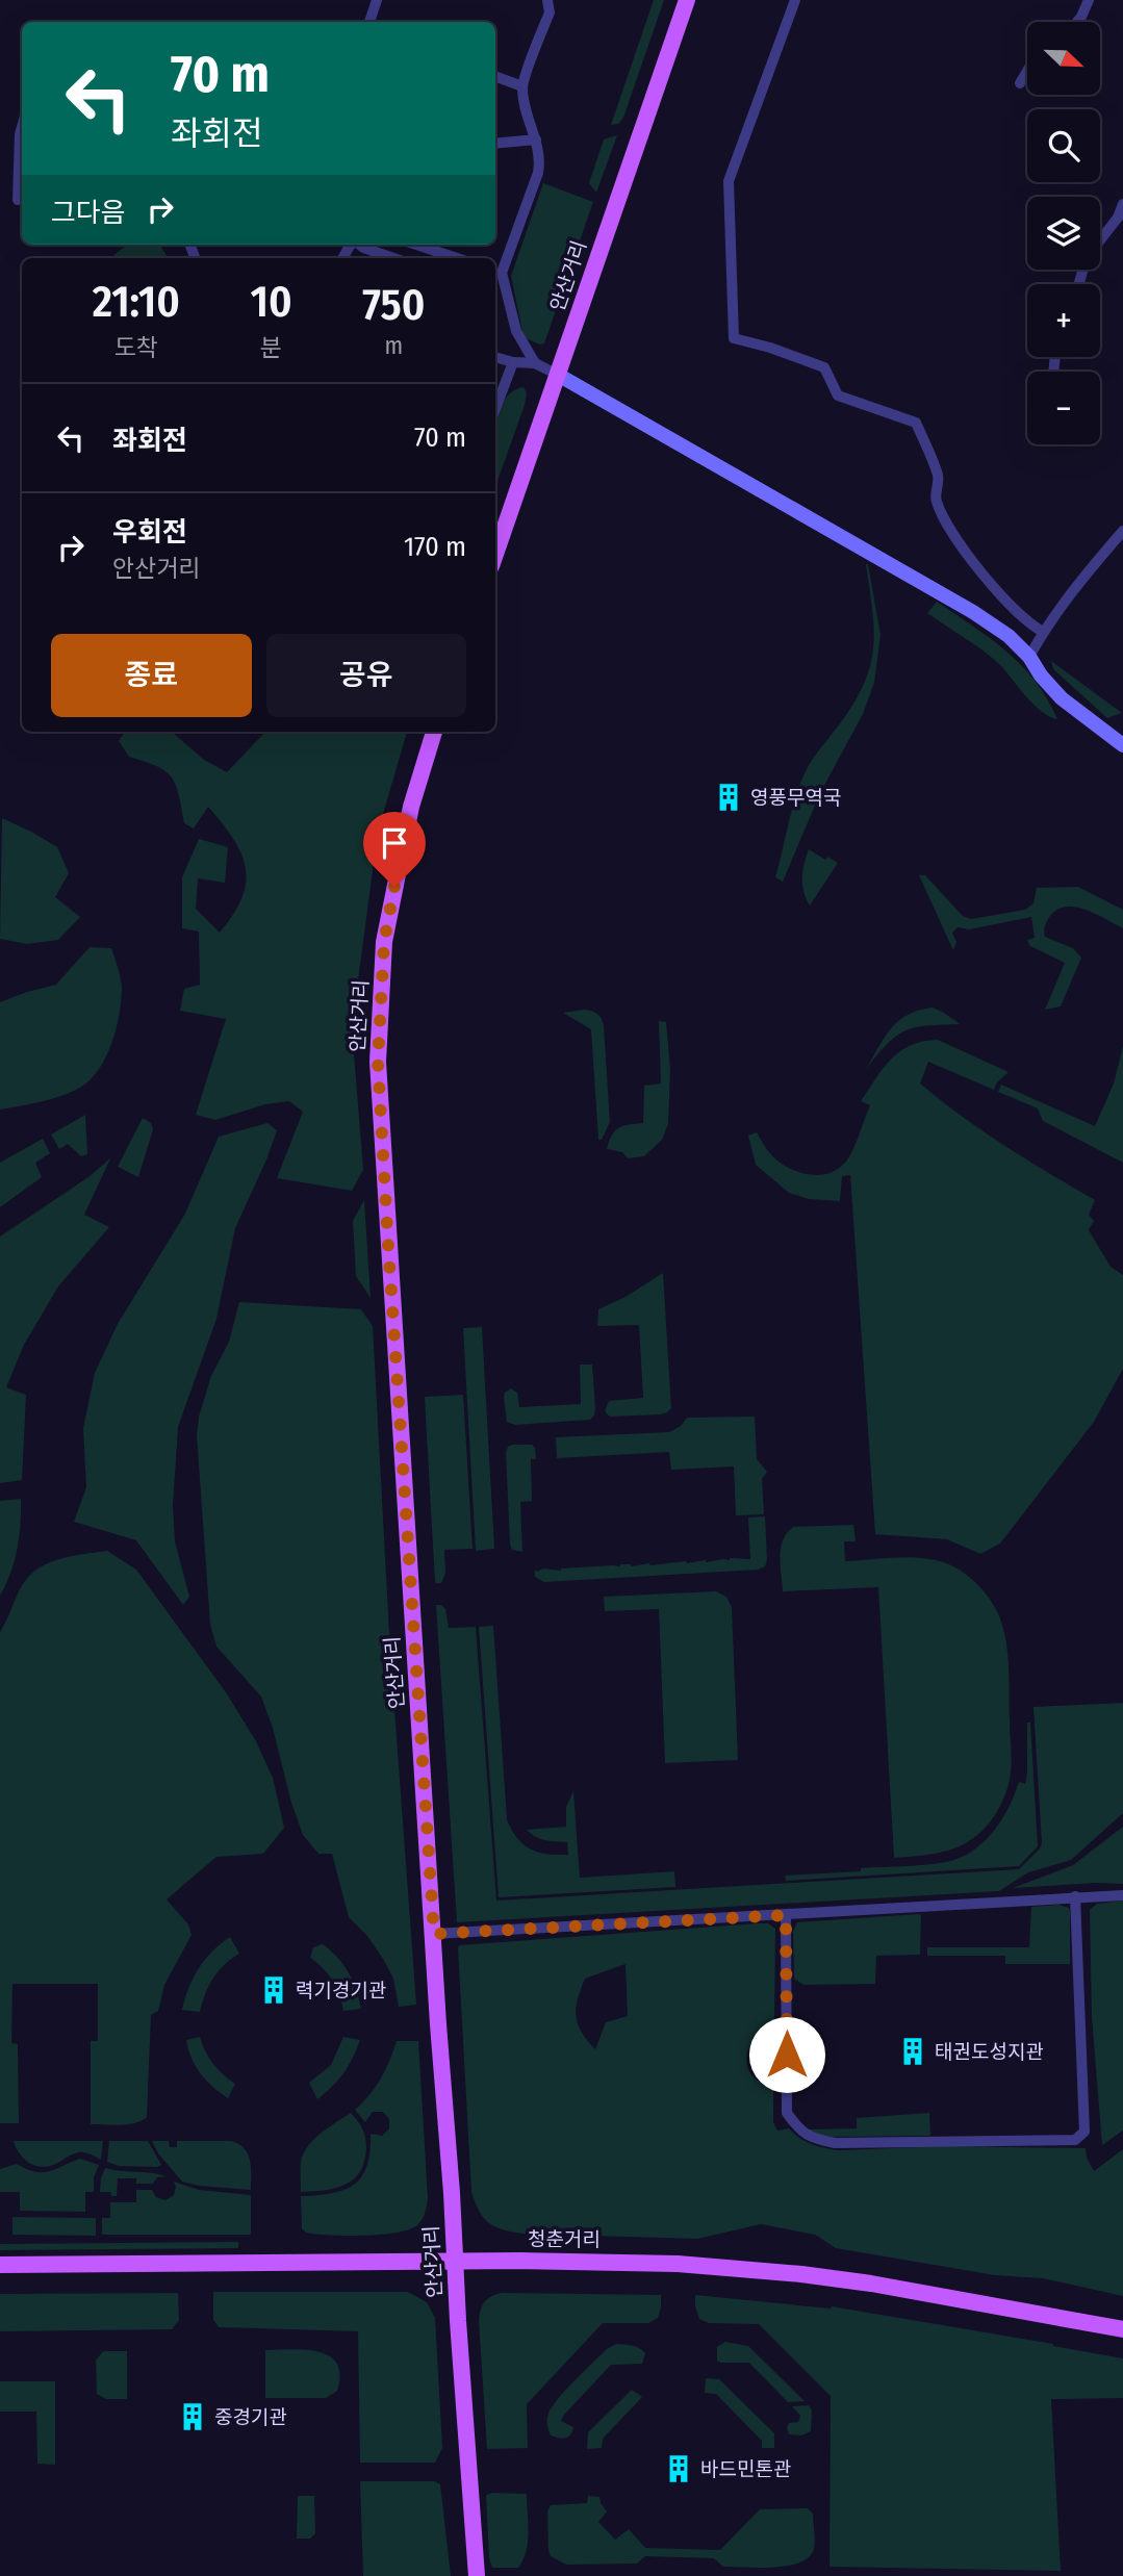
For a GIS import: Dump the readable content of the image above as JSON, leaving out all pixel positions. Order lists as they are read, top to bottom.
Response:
{
  "streets": {
    "main road": ["안산거리", "청춘거리"]
  },
  "crossings": [
    ["안산거리", "청춘거리"]
  ],
  "places": {
    "building": [
      "영풍무역국",
      "력기경기관",
      "태권도성지관",
      "중경기관",
      "바드민톤관"
    ]
  },
  "north": "bottom right",
  "page": {
    "map_buttons": ["+", "−"],
    "turn": ["70 m", "좌회전"],
    "then": "그다음",
    "eta": [
      "21:10",
      "도착",
      "10",
      "분",
      "750",
      "m"
    ],
    "list": [
      {
        "name": "좌회전",
        "value": "70 m"
      },
      {
        "name": "우회전",
        "note": "안산거리",
        "value": "170 m"
      }
    ],
    "buttons": ["종료", "공유"]
  }
}
